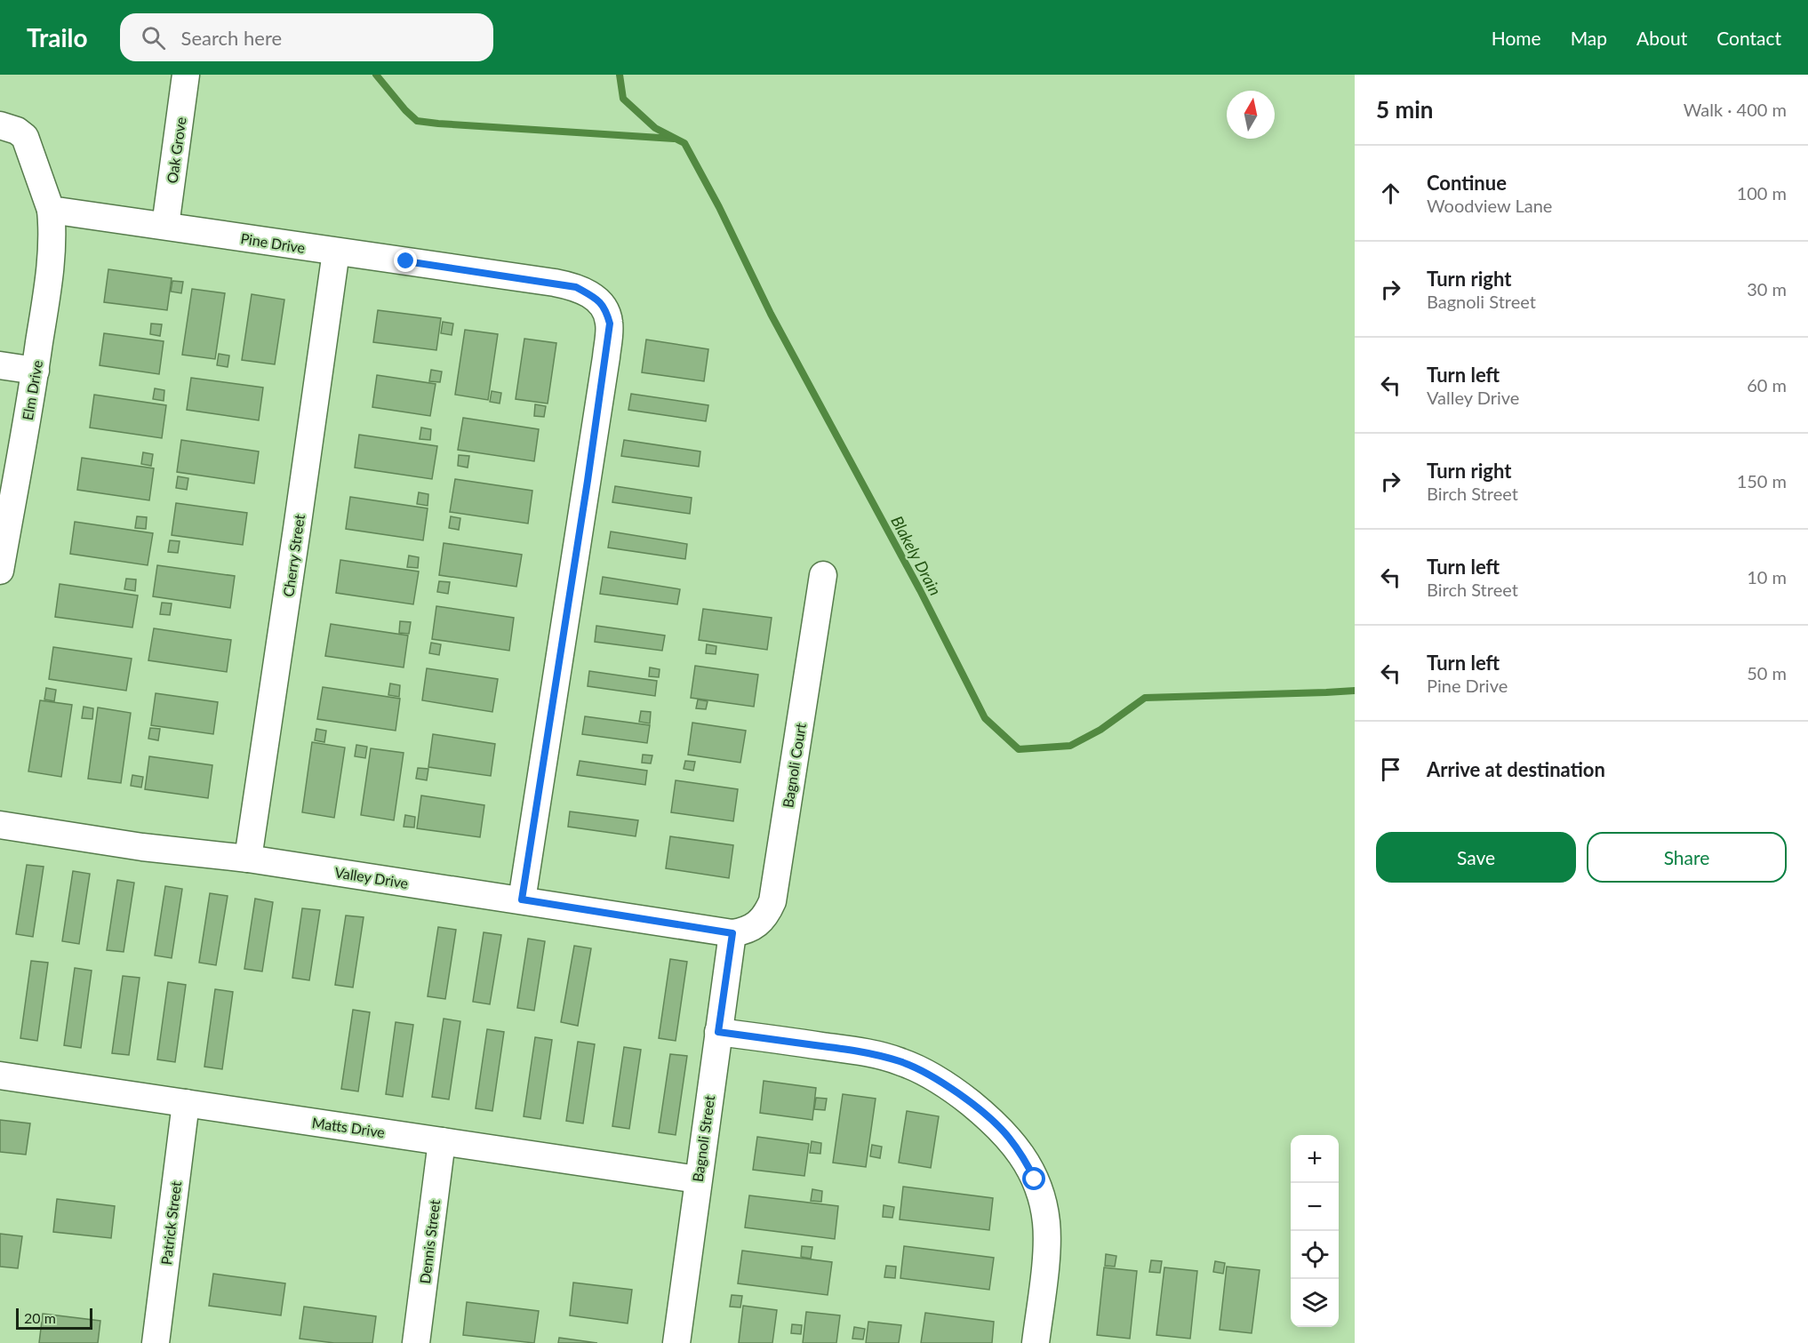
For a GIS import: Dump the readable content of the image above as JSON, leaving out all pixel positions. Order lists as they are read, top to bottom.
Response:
{
  "streets": {
    "street": [
      "Oak Grove",
      "Pine Drive",
      "Elm Drive",
      "Cherry Street",
      "Bagnoli Court",
      "Valley Drive",
      "Matts Drive",
      "Bagnoli Street",
      "Patrick Street",
      "Dennis Street"
    ]
  },
  "crossings": [
    ["Oak Grove", "Pine Drive"],
    ["Pine Drive", "Elm Drive"],
    ["Pine Drive", "Cherry Street"],
    ["Pine Drive", "Valley Drive"],
    ["Cherry Street", "Valley Drive"],
    ["Bagnoli Court", "Valley Drive"],
    ["Bagnoli Court", "Bagnoli Street"],
    ["Valley Drive", "Bagnoli Street"],
    ["Matts Drive", "Bagnoli Street"],
    ["Matts Drive", "Patrick Street"],
    ["Matts Drive", "Dennis Street"]
  ],
  "water": ["Blakely Drain"],
  "scale_bar": "20 m",
  "north": "top",
  "page": {
    "header": "Trailo",
    "search": "Search here",
    "nav": [
      "Home",
      "Map",
      "About",
      "Contact"
    ],
    "heading": ["5 min", "Walk · 400 m"],
    "list": [
      ["Continue", "Woodview Lane", "100 m"],
      ["Turn right", "Bagnoli Street", "30 m"],
      ["Turn left", "Valley Drive", "60 m"],
      ["Turn right", "Birch Street", "150 m"],
      ["Turn left", "Birch Street", "10 m"],
      ["Turn left", "Pine Drive", "50 m"],
      "Arrive at destination"
    ],
    "buttons": ["Save", "Share"],
    "map_buttons": ["+", "−"],
    "scale": "20 m"
  }
}
